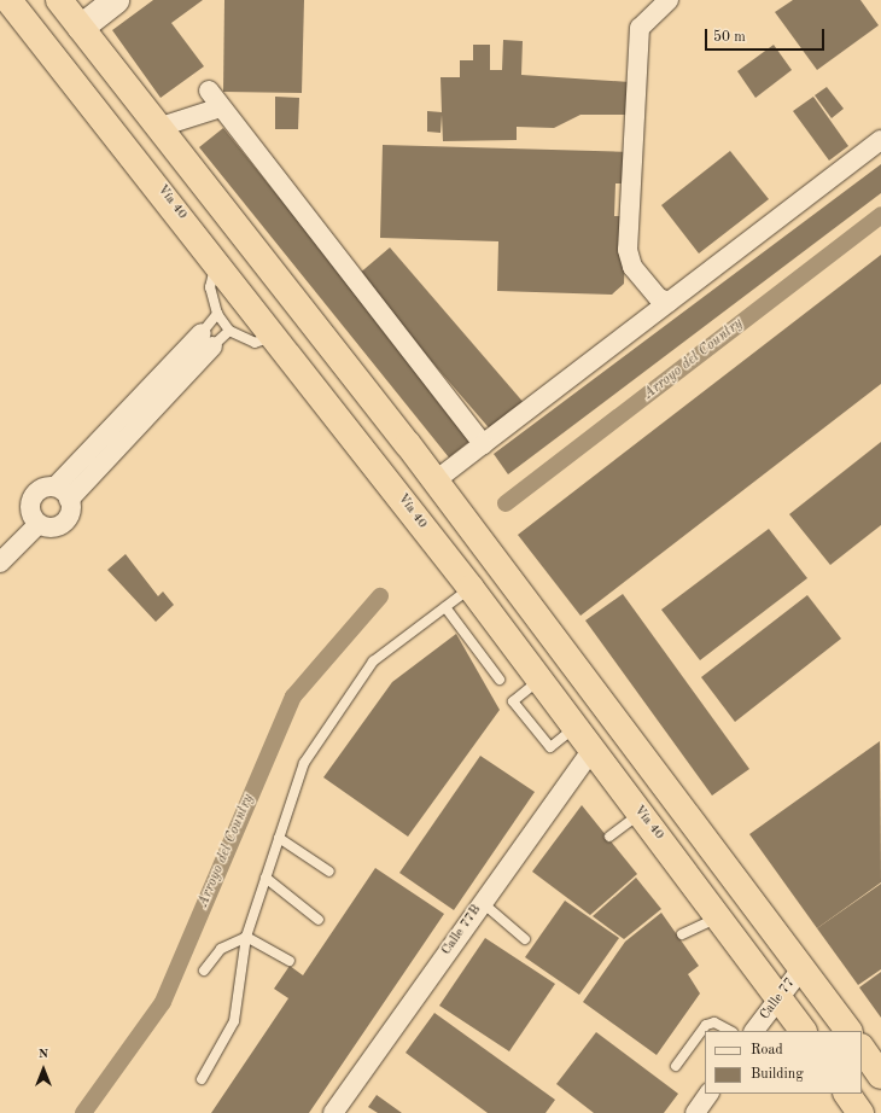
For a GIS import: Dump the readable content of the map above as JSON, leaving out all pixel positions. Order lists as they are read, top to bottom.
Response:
{
  "streets": {
    "highway": ["Vía 40"],
    "street": ["Calle 77B", "Calle 77"]
  },
  "crossings": [
    ["Vía 40", "Calle 77B"],
    ["Vía 40", "Calle 77"]
  ],
  "water": ["Arroyo del Country"],
  "legend": ["Road", "Building"],
  "scale_bar": "50 m",
  "north": "top"
}
